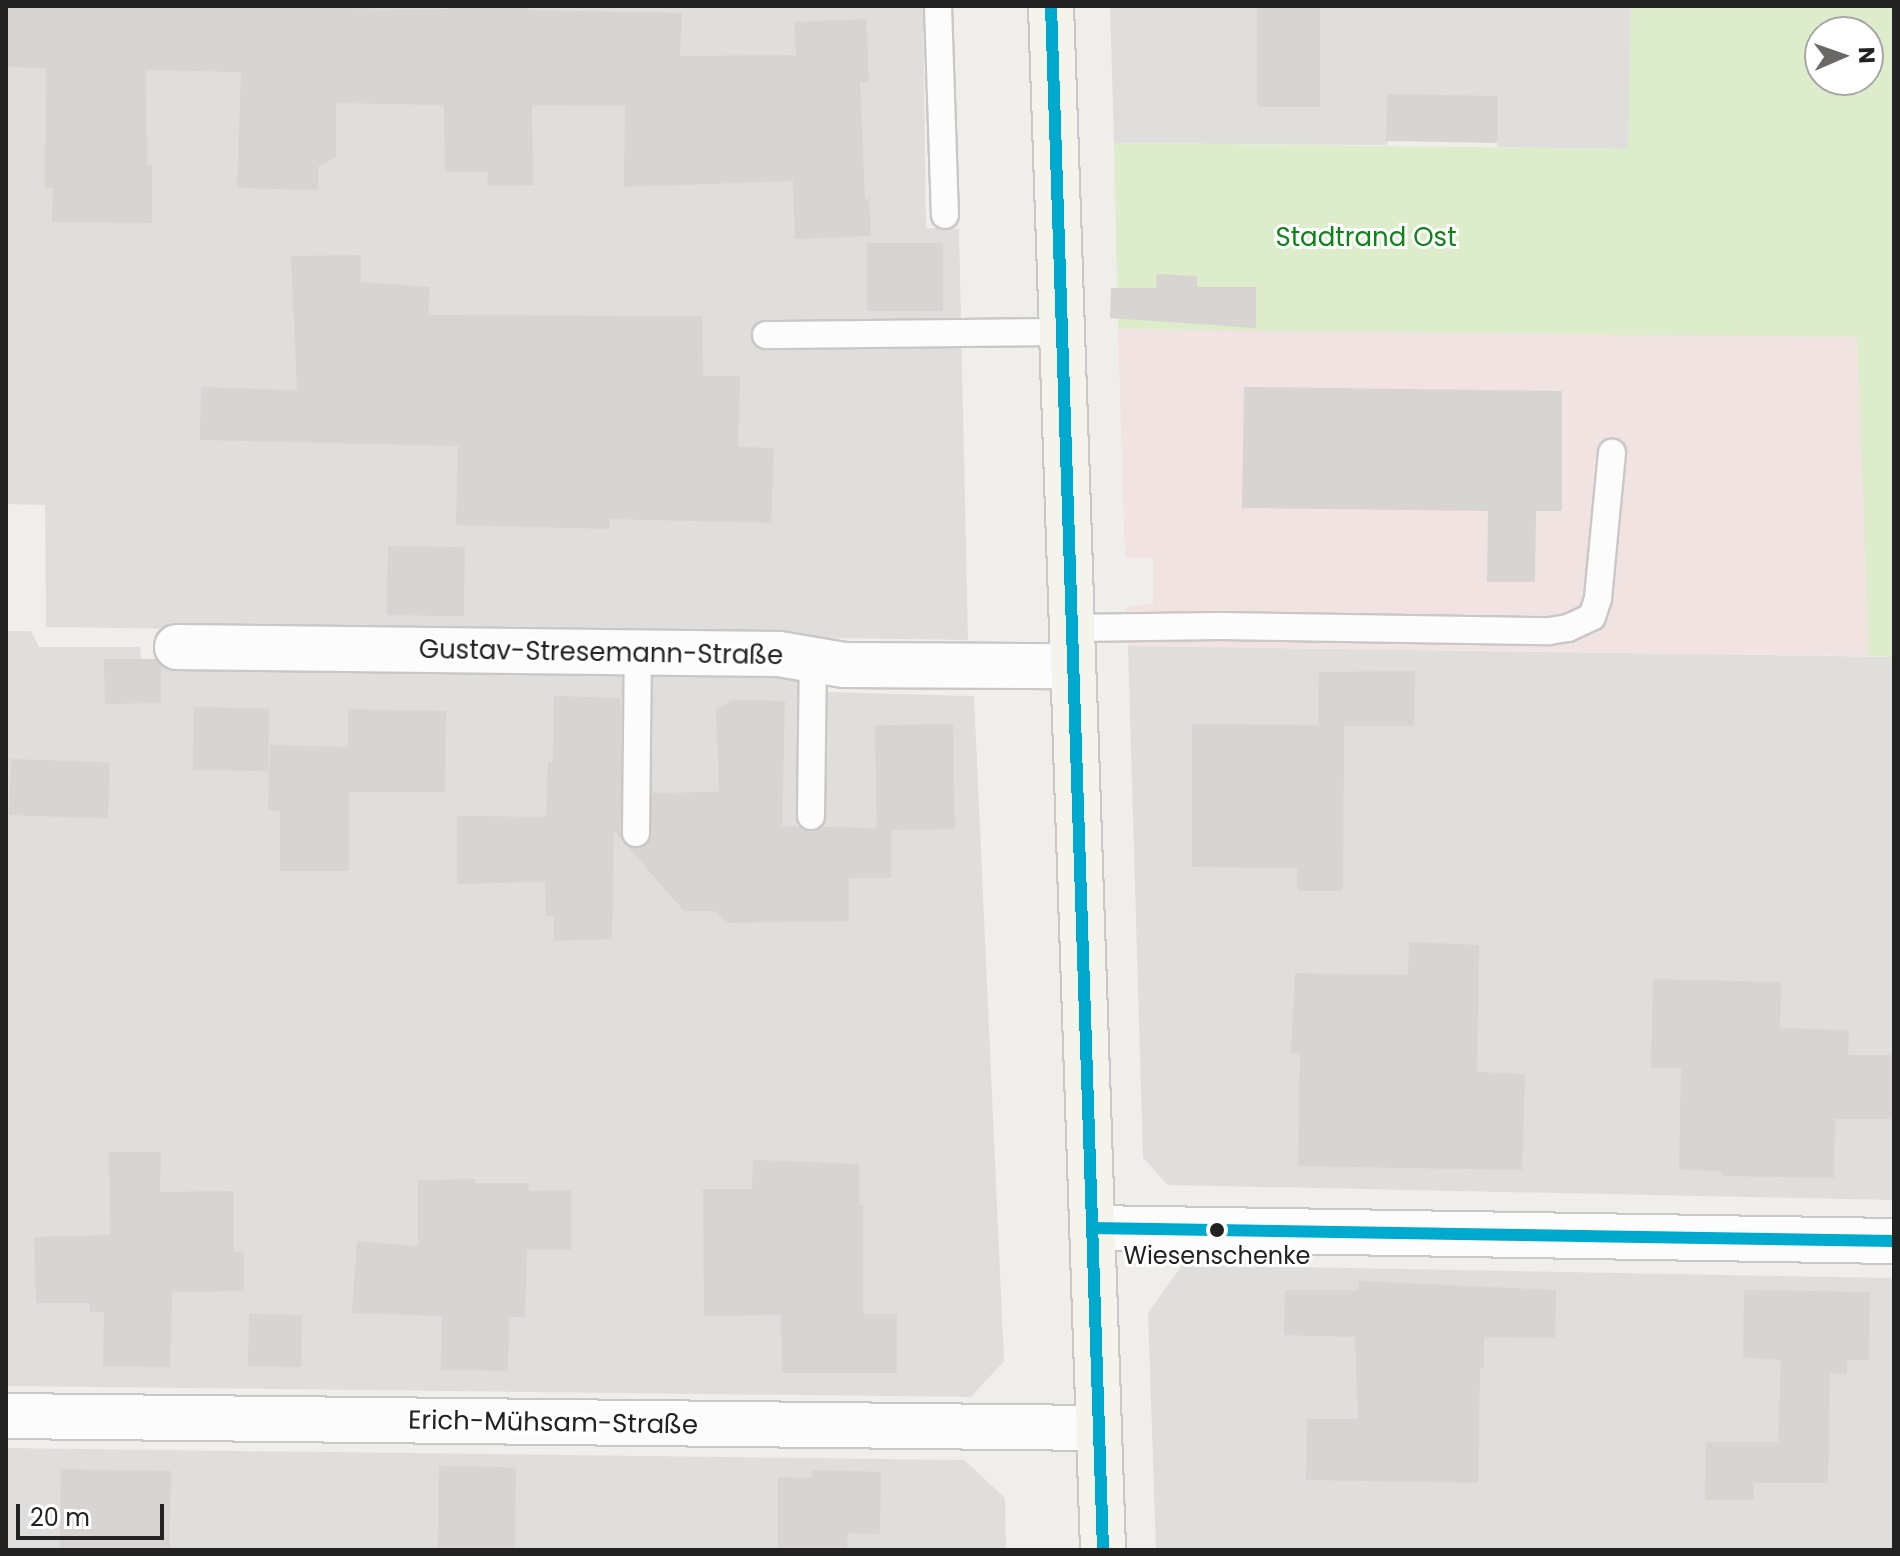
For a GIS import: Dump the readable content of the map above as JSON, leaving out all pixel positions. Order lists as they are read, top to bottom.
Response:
{
  "streets": {
    "street": ["Gustav-Stresemann-Straße", "Erich-Mühsam-Straße"]
  },
  "parks": ["Stadtrand Ost"],
  "places": ["Wiesenschenke"],
  "scale_bar": "20 m",
  "north": "right"
}
